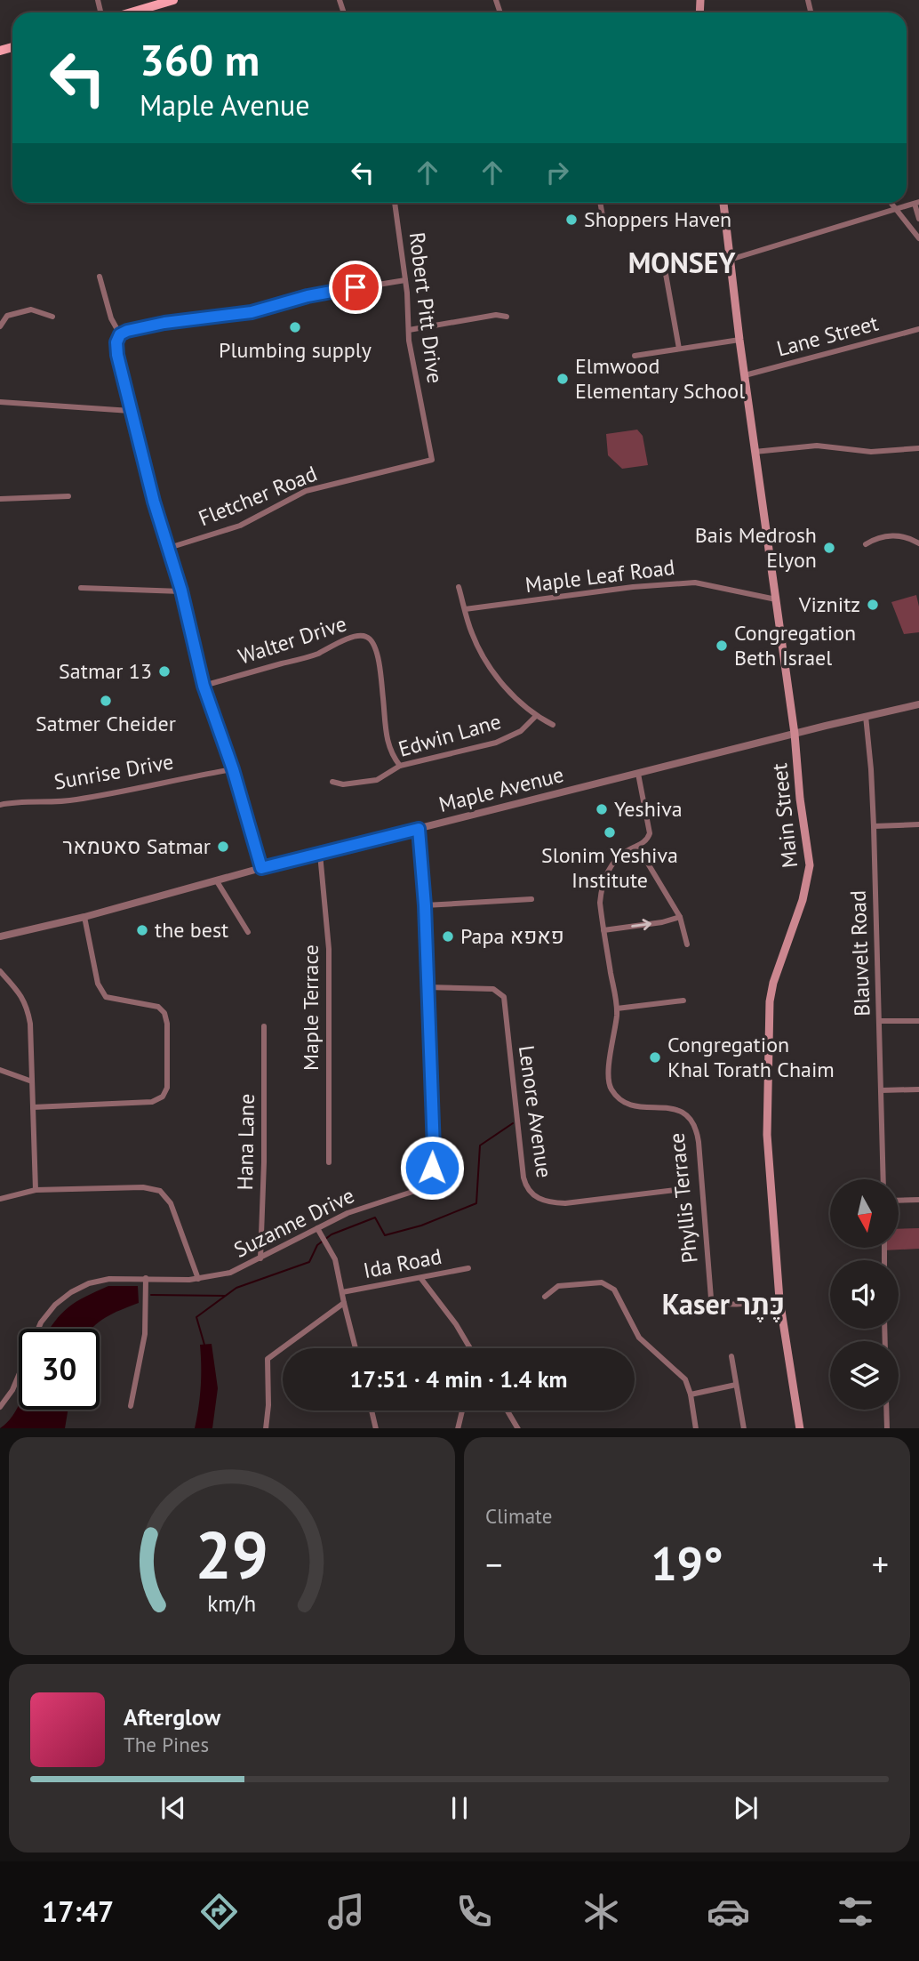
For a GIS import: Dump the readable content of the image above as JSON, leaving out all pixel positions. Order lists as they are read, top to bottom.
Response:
{
  "streets": {
    "main road": ["Main Street"],
    "street": [
      "Robert Pitt Drive",
      "Lane Street",
      "Fletcher Road",
      "Maple Leaf Road",
      "Walter Drive",
      "Edwin Lane",
      "Sunrise Drive",
      "Maple Avenue",
      "Blauvelt Road",
      "Maple Terrace",
      "Lenore Avenue",
      "Hana Lane",
      "Phyllis Terrace",
      "Suzanne Drive",
      "Ida Road"
    ]
  },
  "crossings": [
    ["Robert Pitt Drive", "Fletcher Road"],
    ["Lane Street", "Main Street"],
    ["Maple Leaf Road", "Main Street"],
    ["Walter Drive", "Edwin Lane"],
    ["Maple Avenue", "Main Street"],
    ["Maple Avenue", "Blauvelt Road"],
    ["Maple Avenue", "Maple Terrace"],
    ["Maple Avenue", "Phyllis Terrace"],
    ["Maple Avenue", "Suzanne Drive"],
    ["Main Street", "Phyllis Terrace"],
    ["Lenore Avenue", "Suzanne Drive"],
    ["Hana Lane", "Suzanne Drive"],
    ["Suzanne Drive", "Ida Road"]
  ],
  "districts": ["MONSEY", "Kaser כֶּתֶר"],
  "places": [
    "Shoppers Haven",
    "Plumbing supply",
    "Elmwood Elementary School",
    "Bais Medrosh Elyon",
    "Viznitz",
    "Congregation Beth Israel",
    "Satmar 13",
    "Satmer Cheider",
    "Yeshiva",
    "Slonim Yeshiva Institute",
    "סאטמאר Satmar",
    "the best",
    "Papa פאפא",
    "Congregation Khal Torath Chaim"
  ],
  "north": "bottom",
  "page": {
    "turn": ["360 m", "Maple Avenue"],
    "limit": "30",
    "trip": "17:51 · 4 min · 1.4 km",
    "tile": "Climate",
    "heat": ["−", "19°", "+"],
    "song": ["Afterglow", "The Pines"],
    "tabs": "17:47",
    "gauge": ["29", "km/h"]
  }
}
